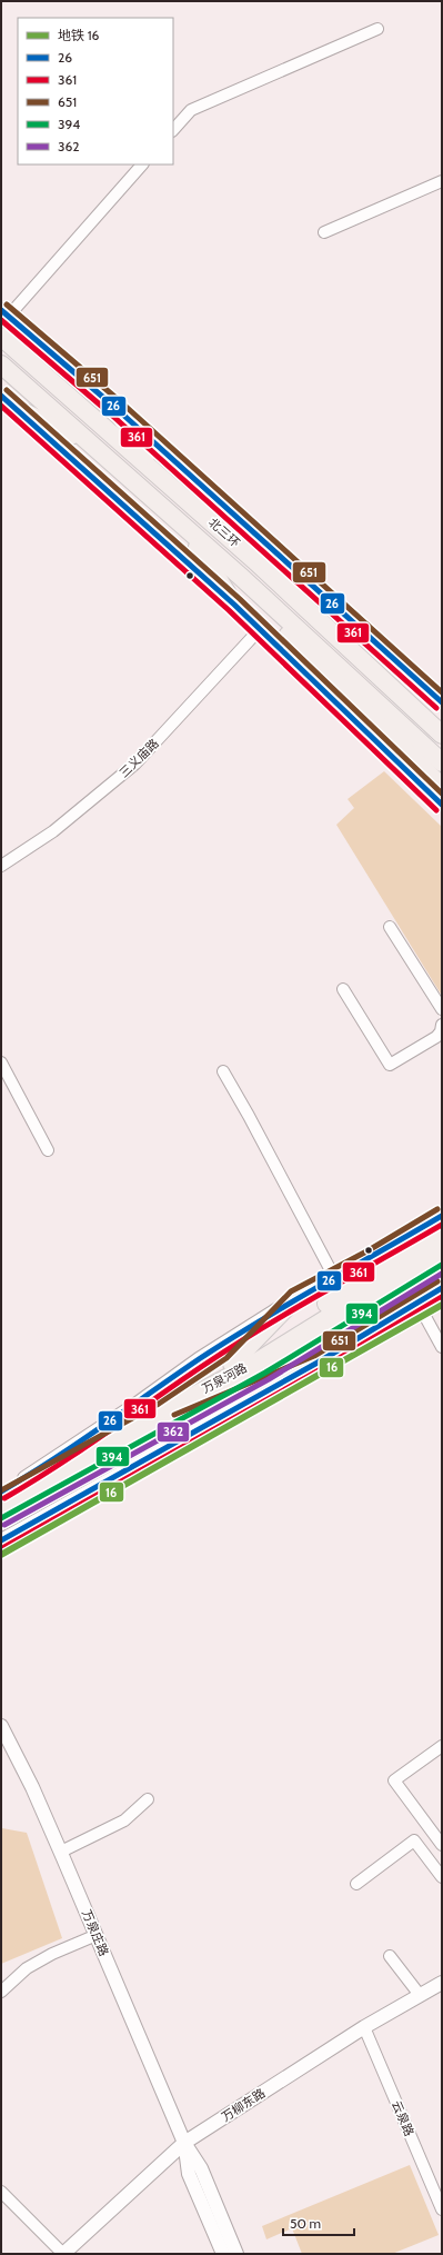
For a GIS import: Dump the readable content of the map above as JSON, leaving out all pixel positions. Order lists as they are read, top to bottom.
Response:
{
  "streets": {
    "highway": ["北三环", "万泉河路"],
    "street": [
      "三义庙路",
      "万泉庄路",
      "万柳东路",
      "云泉路"
    ]
  },
  "crossings": [
    ["万泉庄路", "万柳东路"],
    ["万柳东路", "云泉路"]
  ],
  "lines": [
    "transit line 651",
    "transit line 26",
    "transit line 361",
    "transit line 394",
    "transit line 362",
    "metro line 16"
  ],
  "legend": [
    "地铁 16",
    "26",
    "361",
    "651",
    "394",
    "362"
  ],
  "scale_bar": "50 m"
}
